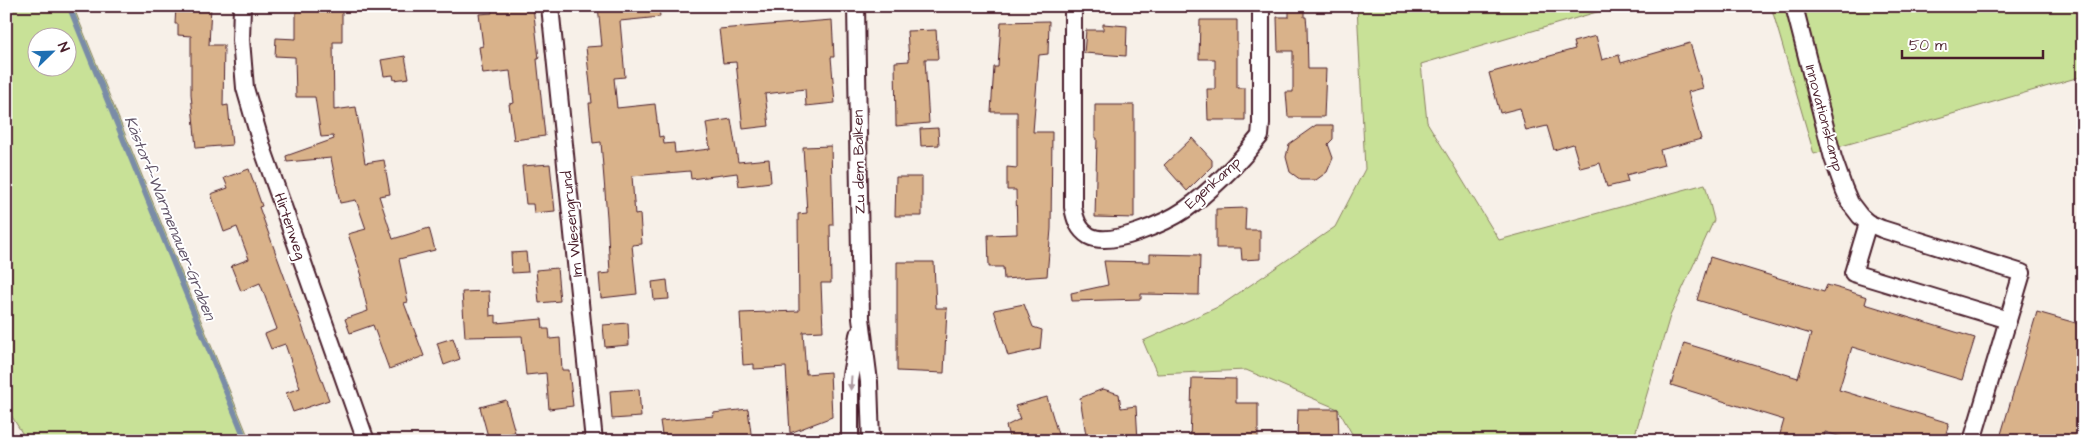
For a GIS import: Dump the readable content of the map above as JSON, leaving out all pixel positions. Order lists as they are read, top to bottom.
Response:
{
  "streets": {
    "street": [
      "Innovationskamp",
      "Zu dem Balken",
      "Egenkamp",
      "Im Wiesengrund",
      "Hirtenweg"
    ]
  },
  "water": ["Kästorf-Warmenauer-Graben"],
  "scale_bar": "50 m",
  "north": "top right"
}
